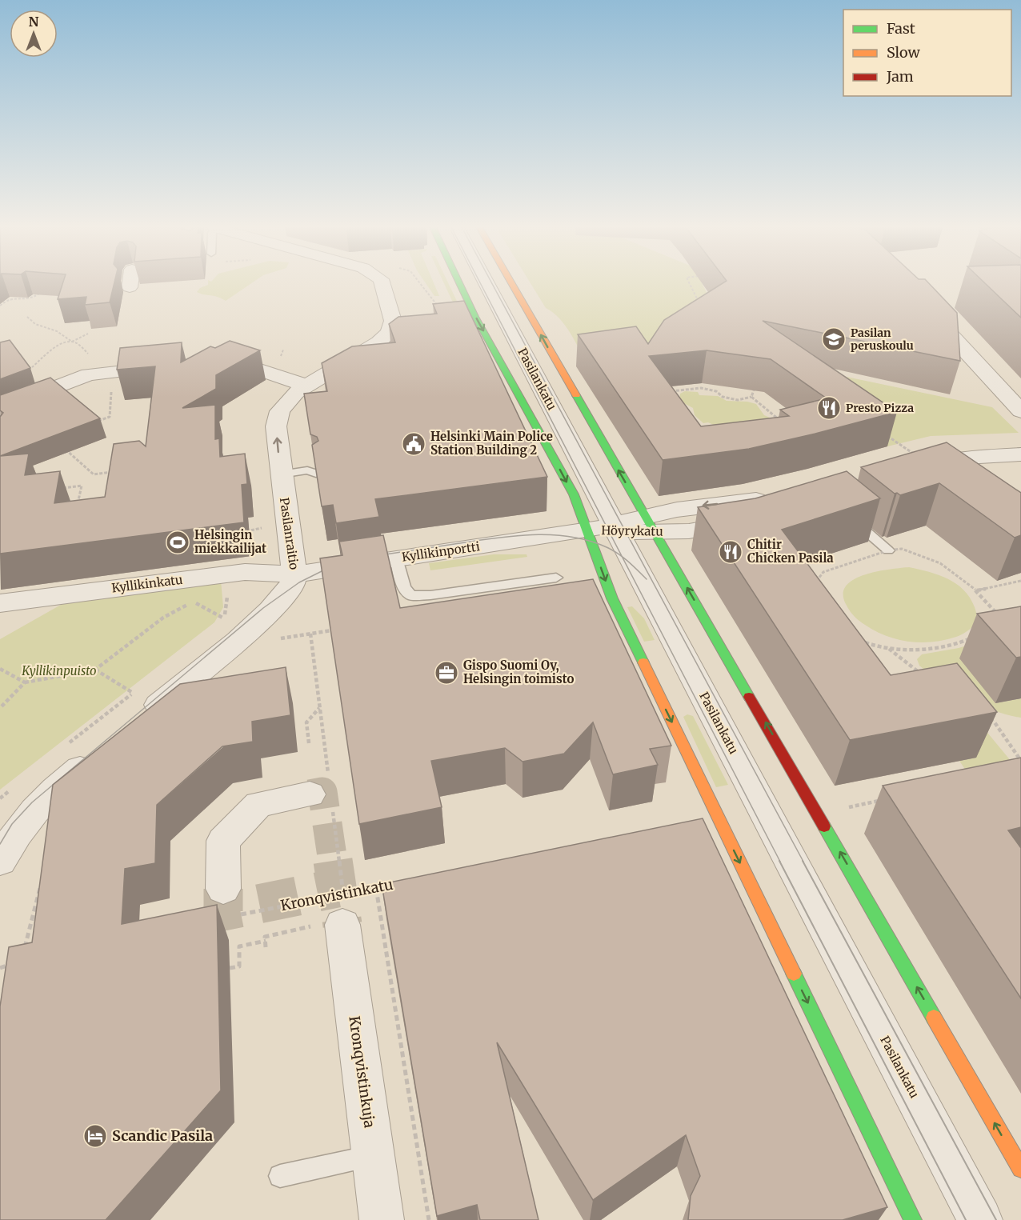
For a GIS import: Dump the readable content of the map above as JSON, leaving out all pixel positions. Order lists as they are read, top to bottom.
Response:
{
  "streets": {
    "street": [
      "Pasilankatu",
      "Höyrykatu",
      "Pasilanraitio",
      "Kyllikinportti",
      "Kyllikinkatu",
      "Kronqvistinkuja"
    ],
    "path": ["Kronqvistinkatu"]
  },
  "crossings": [
    ["Pasilankatu", "Höyrykatu"],
    ["Pasilankatu", "Kyllikinportti"],
    ["Höyrykatu", "Kyllikinportti"],
    ["Pasilanraitio", "Kyllikinportti"],
    ["Pasilanraitio", "Kyllikinkatu"],
    ["Kyllikinportti", "Kyllikinkatu"],
    ["Kronqvistinkatu", "Kronqvistinkuja"]
  ],
  "parks": ["Kyllikinpuisto"],
  "places": {
    "school or university": ["Pasilan peruskoulu"],
    "restaurant": ["Presto Pizza", "Chitir Chicken Pasila"],
    "public building": ["Helsinki Main Police Station Building 2"],
    "sports": ["Helsingin miekkailijat"],
    "office": ["Gispo Suomi Oy, Helsingin toimisto"],
    "hotel": ["Scandic Pasila"]
  },
  "legend": ["Fast", "Slow", "Jam"],
  "north": "top"
}
